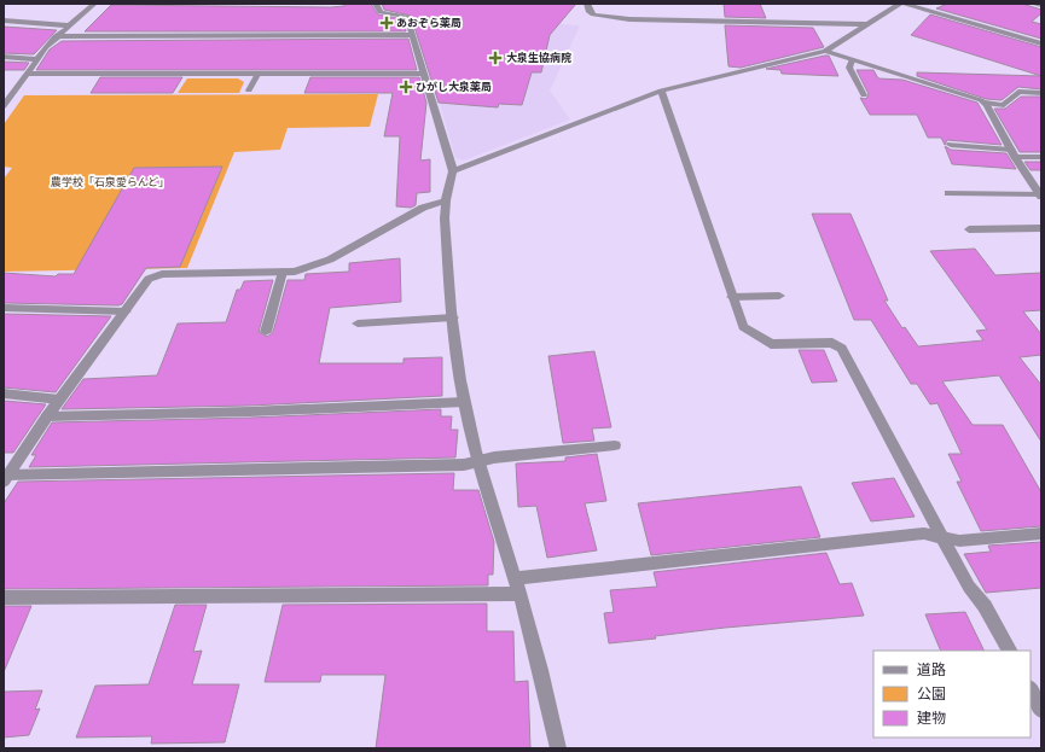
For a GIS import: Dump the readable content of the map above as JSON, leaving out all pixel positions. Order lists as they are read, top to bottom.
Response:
{
  "parks": ["農学校「石泉愛らんど」"],
  "places": {
    "health": ["あおぞら薬局", "大泉生協病院", "ひがし大泉薬局"]
  },
  "legend": ["道路", "公園", "建物"]
}
